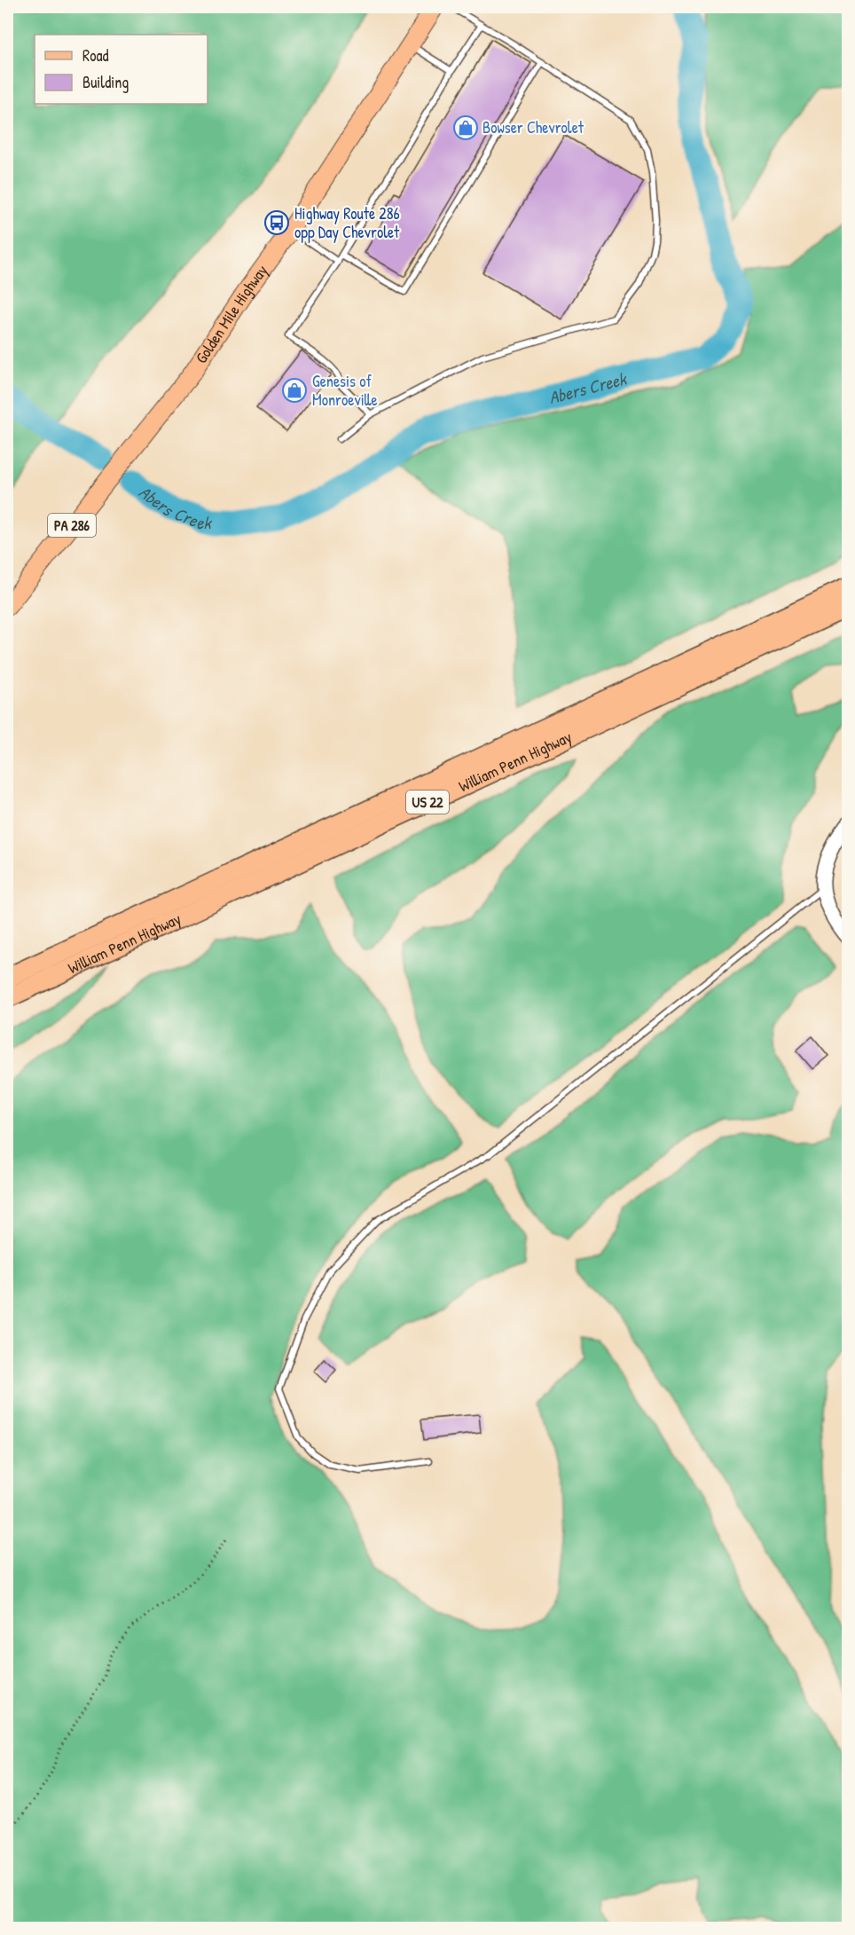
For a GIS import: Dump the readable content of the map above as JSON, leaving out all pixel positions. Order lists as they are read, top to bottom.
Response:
{
  "streets": {
    "highway": ["William Penn Highway", "US 22"],
    "main road": ["Golden Mile Highway", "PA 286"]
  },
  "water": ["Abers Creek"],
  "places": {
    "shop": ["Bowser Chevrolet", "Genesis of Monroeville"],
    "bus stop": ["Highway Route 286 opp Day Chevrolet"]
  },
  "legend": ["Road", "Building"]
}
